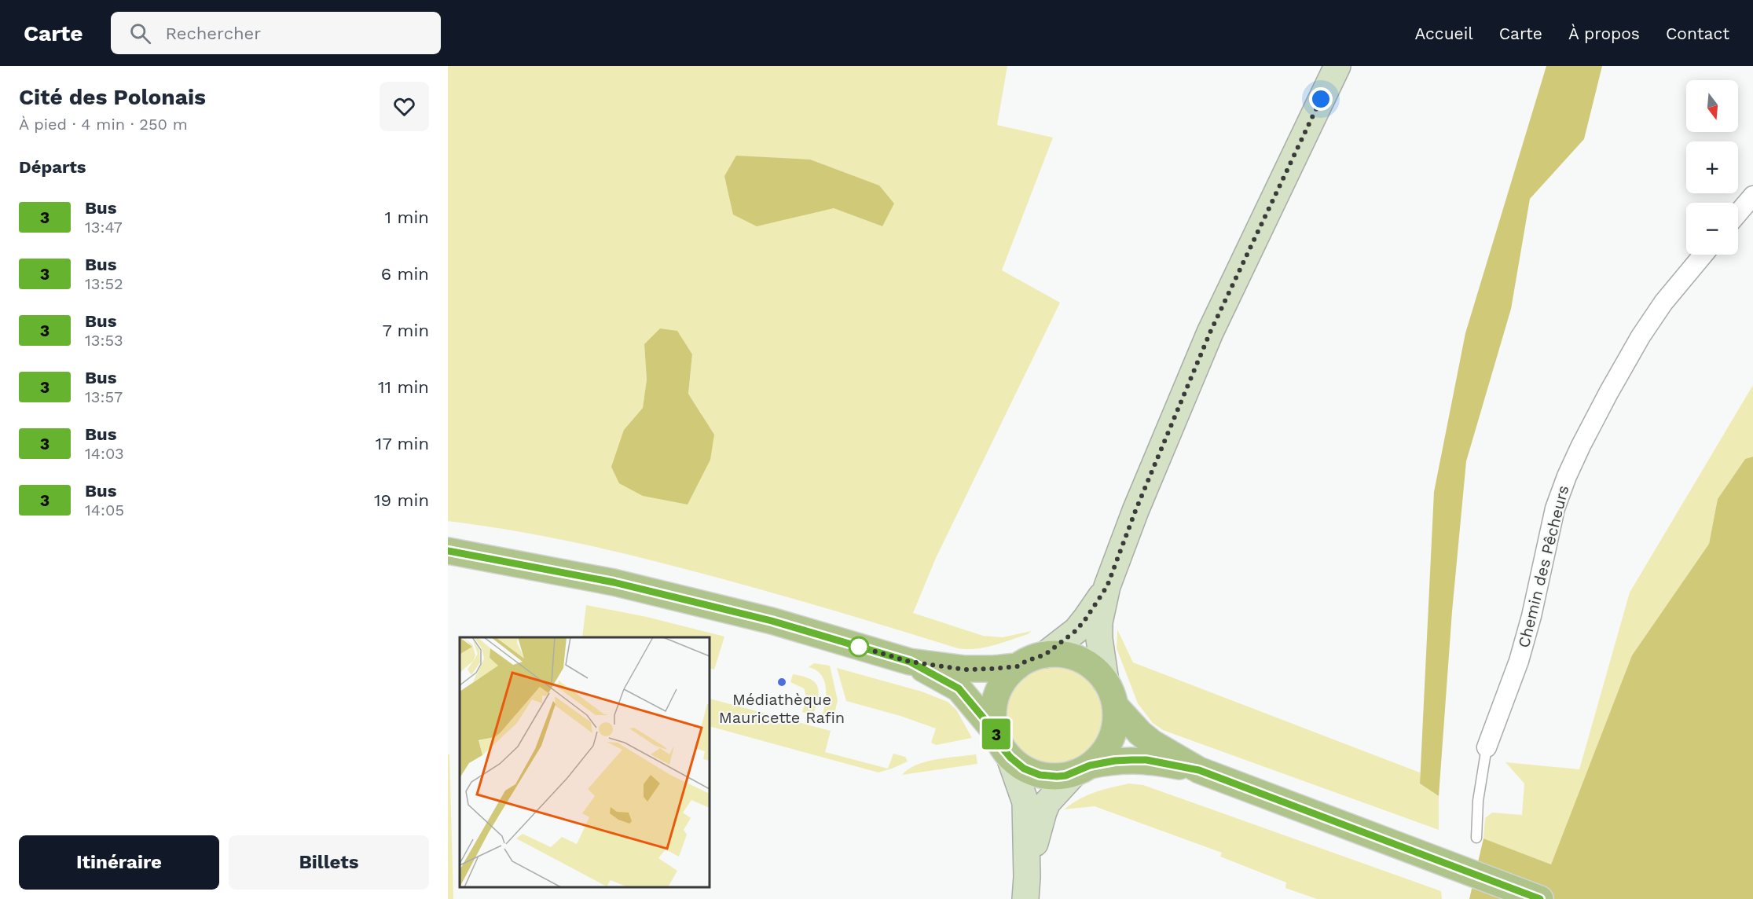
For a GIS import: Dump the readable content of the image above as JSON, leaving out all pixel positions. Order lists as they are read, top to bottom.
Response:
{
  "streets": {
    "street": ["Chemin des Pêcheurs"]
  },
  "places": ["Médiathèque Mauricette Rafin"],
  "lines": ["bus line 3"],
  "north": "bottom",
  "page": {
    "header": "Carte",
    "search": "Rechercher",
    "nav": [
      "Accueil",
      "Carte",
      "À propos",
      "Contact"
    ],
    "heading": [
      ["Cité des Polonais", "À pied · 4 min · 250 m"],
      "Départs"
    ],
    "on_map": "3",
    "map_buttons": ["+", "−"],
    "list": [
      {
        "mark": "3",
        "name": "Bus",
        "note": "13:47",
        "value": "1 min"
      },
      {
        "mark": "3",
        "name": "Bus",
        "note": "13:52",
        "value": "6 min"
      },
      {
        "mark": "3",
        "name": "Bus",
        "note": "13:53",
        "value": "7 min"
      },
      {
        "mark": "3",
        "name": "Bus",
        "note": "13:57",
        "value": "11 min"
      },
      {
        "mark": "3",
        "name": "Bus",
        "note": "14:03",
        "value": "17 min"
      },
      {
        "mark": "3",
        "name": "Bus",
        "note": "14:05",
        "value": "19 min"
      }
    ],
    "buttons": ["Itinéraire", "Billets"]
  }
}
